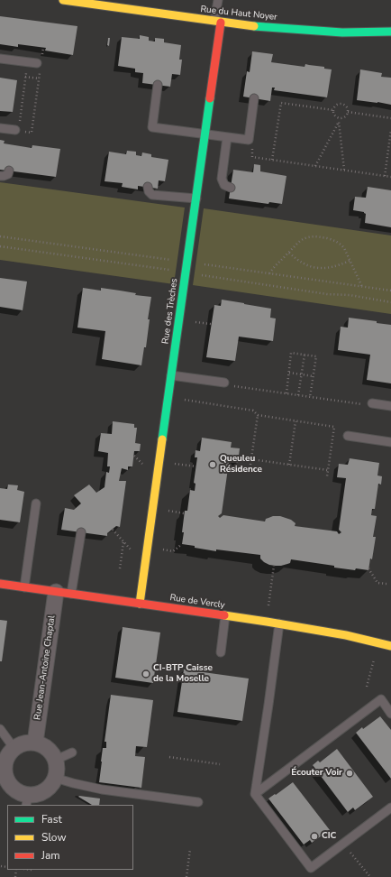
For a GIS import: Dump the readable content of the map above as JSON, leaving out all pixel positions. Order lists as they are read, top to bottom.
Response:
{
  "streets": {
    "street": [
      "Rue du Haut Noyer",
      "Rue des Trèches",
      "Rue de Vercly",
      "Rue Jean-Antoine Chaptal"
    ]
  },
  "crossings": [
    ["Rue du Haut Noyer", "Rue des Trèches"],
    ["Rue des Trèches", "Rue de Vercly"],
    ["Rue de Vercly", "Rue Jean-Antoine Chaptal"]
  ],
  "places": [
    "Queuleu Résidence",
    "CI-BTP Caisse de la Moselle",
    "Écouter Voir",
    "CIC"
  ],
  "legend": ["Fast", "Slow", "Jam"]
}
